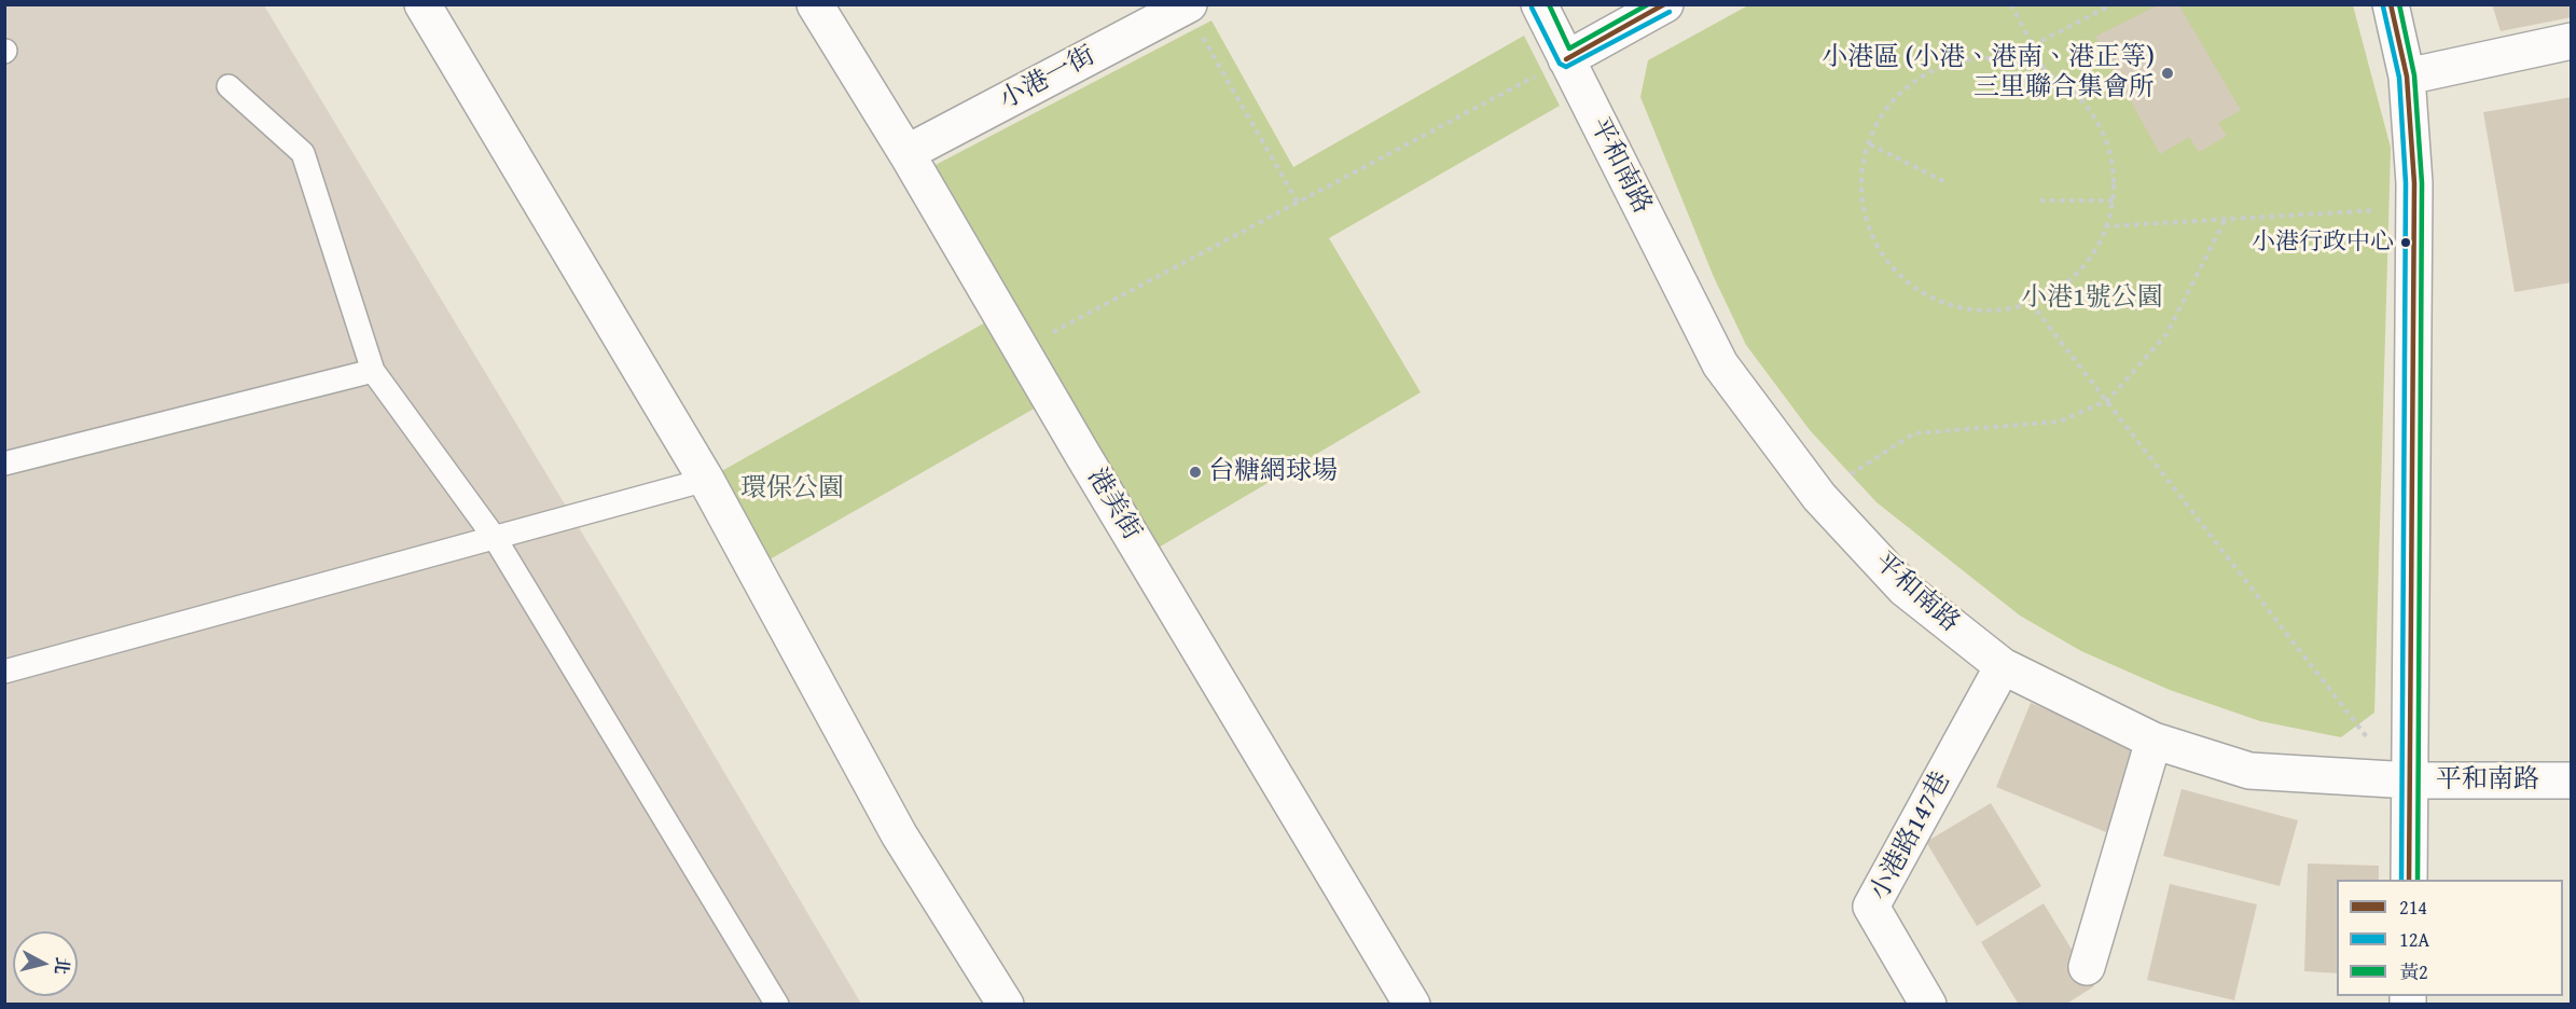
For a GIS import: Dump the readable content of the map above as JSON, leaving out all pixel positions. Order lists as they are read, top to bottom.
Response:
{
  "streets": {
    "street": [
      "小港一街",
      "平和南路",
      "港美街",
      "小港路147巷"
    ]
  },
  "crossings": [
    ["小港一街", "港美街"],
    ["平和南路", "小港路147巷"]
  ],
  "parks": ["小港1號公園", "環保公園"],
  "places": ["小港區 (小港、港南、港正等) 三里聯合集會所", "小港行政中心", "台糖網球場"],
  "lines": ["transit line 214", "transit line 黃2", "transit line 12A"],
  "legend": ["214", "12A", "黃2"],
  "north": "right"
}
